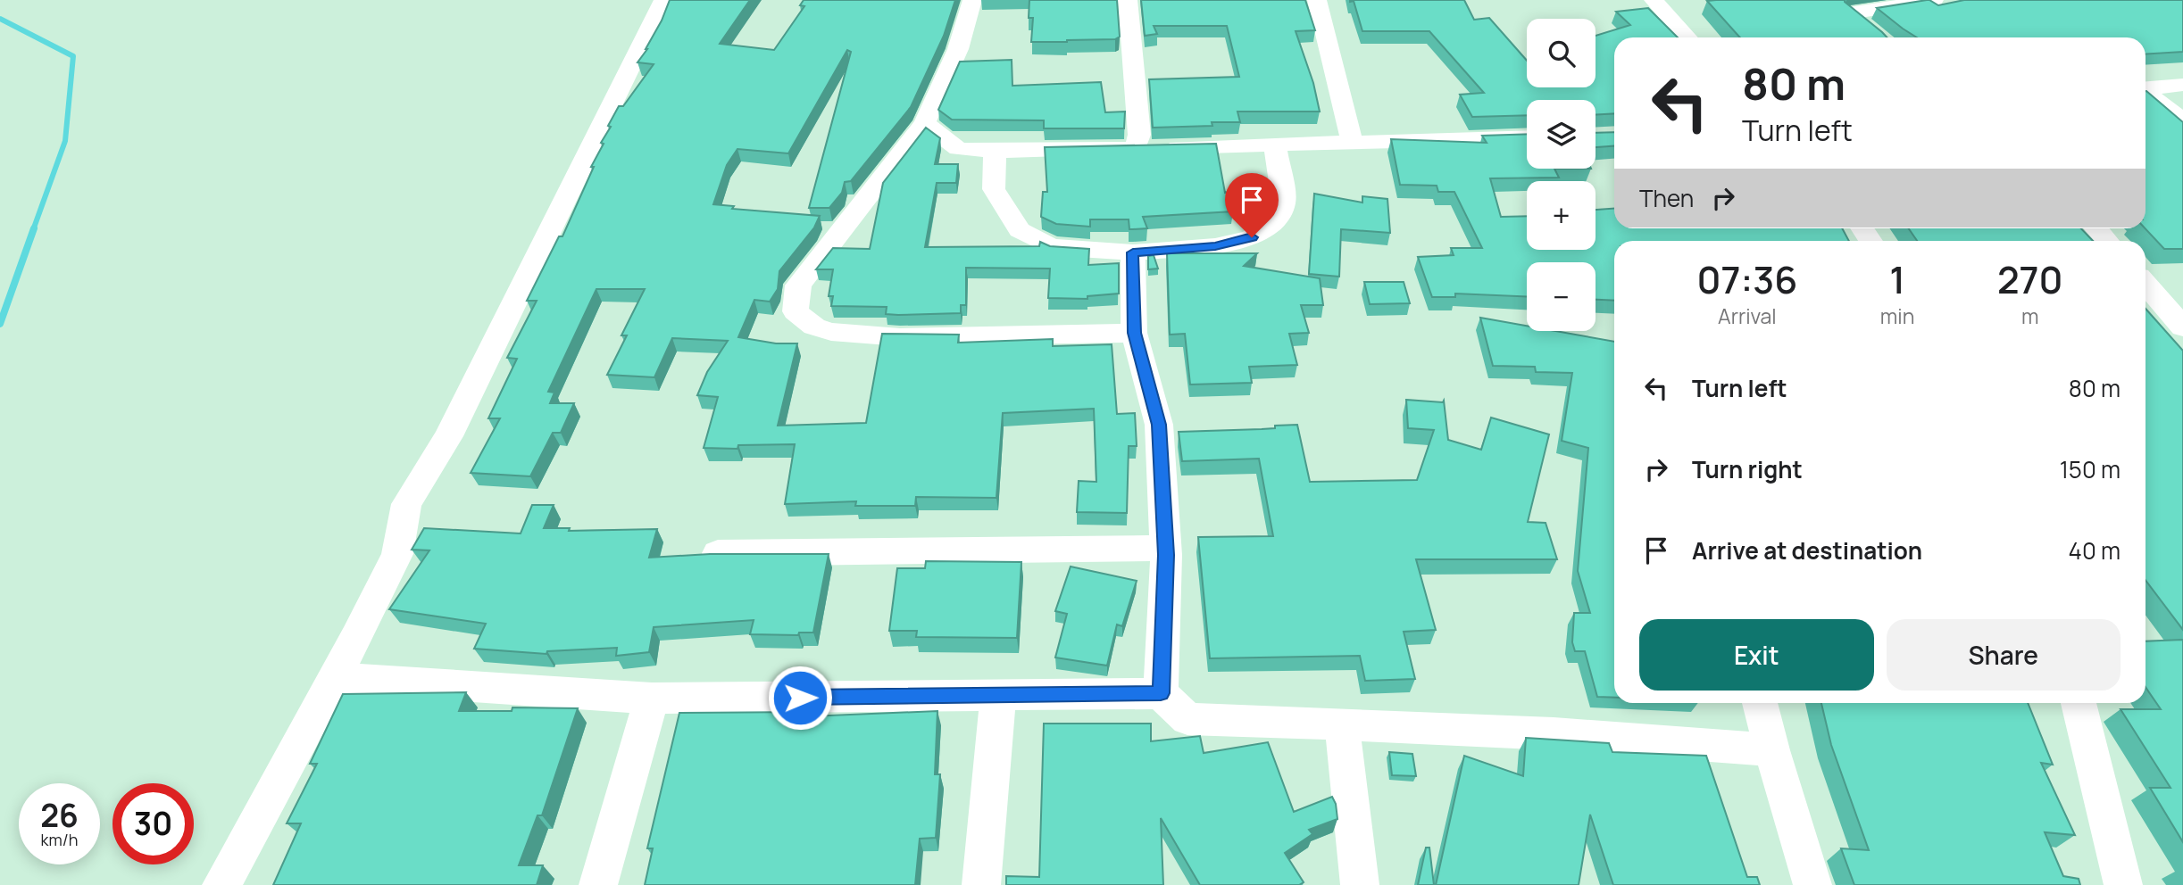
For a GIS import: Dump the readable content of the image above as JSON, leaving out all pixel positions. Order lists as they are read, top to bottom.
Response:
{
  "page": {
    "map_buttons": ["+", "−"],
    "turn": ["80 m", "Turn left"],
    "then": "Then",
    "eta": [
      "07:36",
      "Arrival",
      "1",
      "min",
      "270",
      "m"
    ],
    "list": [
      {
        "name": "Turn left",
        "value": "80 m"
      },
      {
        "name": "Turn right",
        "value": "150 m"
      },
      {
        "name": "Arrive at destination",
        "value": "40 m"
      }
    ],
    "buttons": ["Exit", "Share"],
    "speed": "26 km/h",
    "limit": "30"
  }
}
